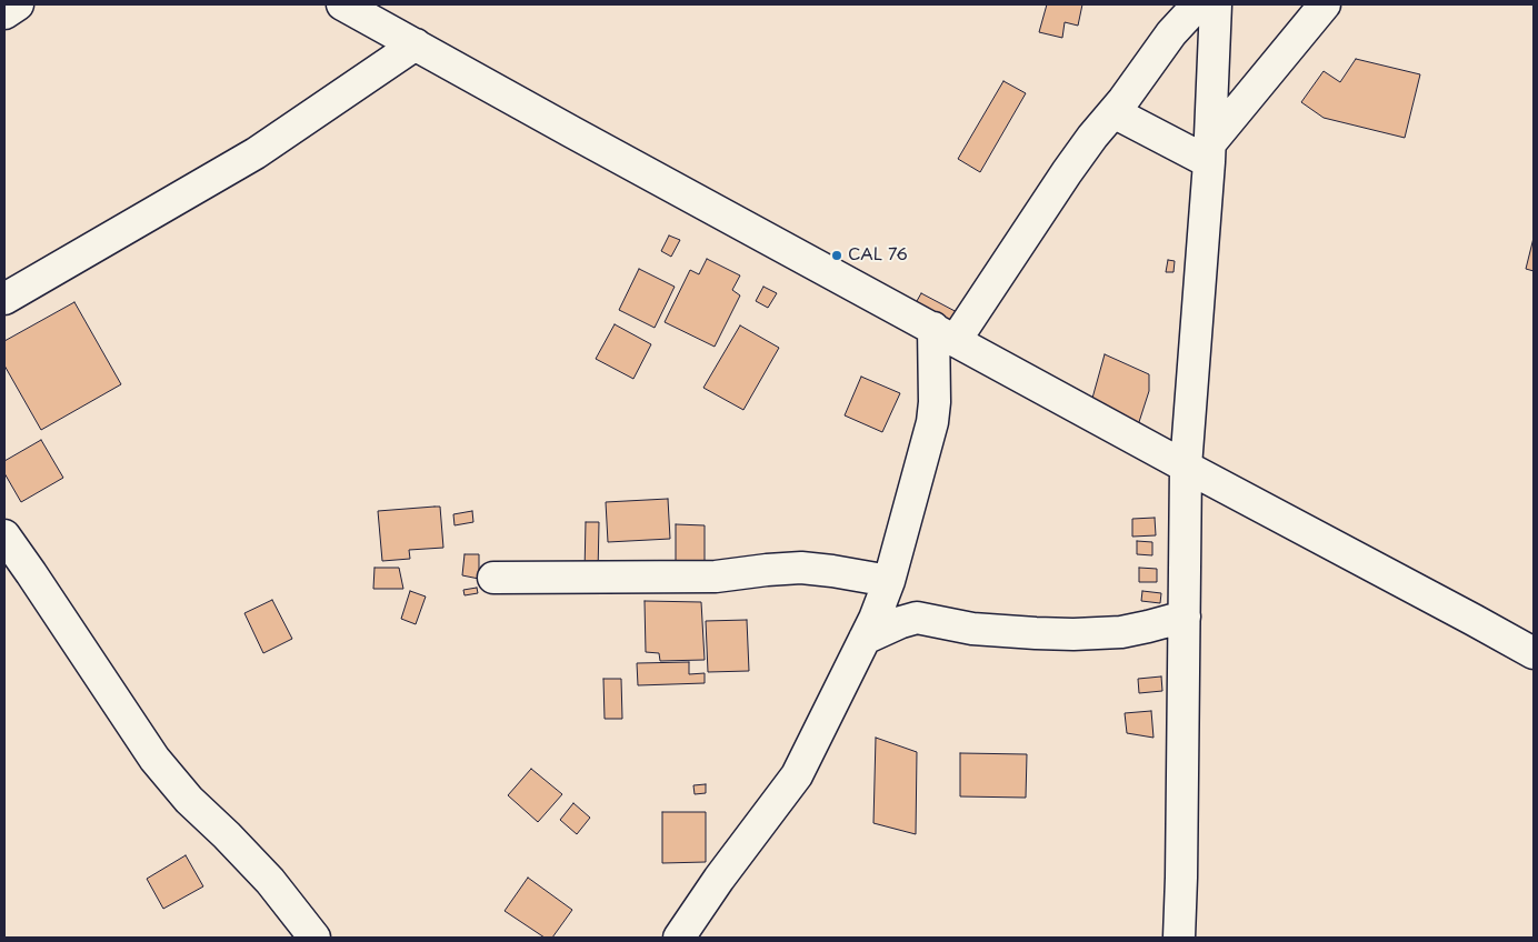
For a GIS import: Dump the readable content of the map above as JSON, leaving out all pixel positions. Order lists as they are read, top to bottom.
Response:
{
  "places": ["CAL 76"]
}
